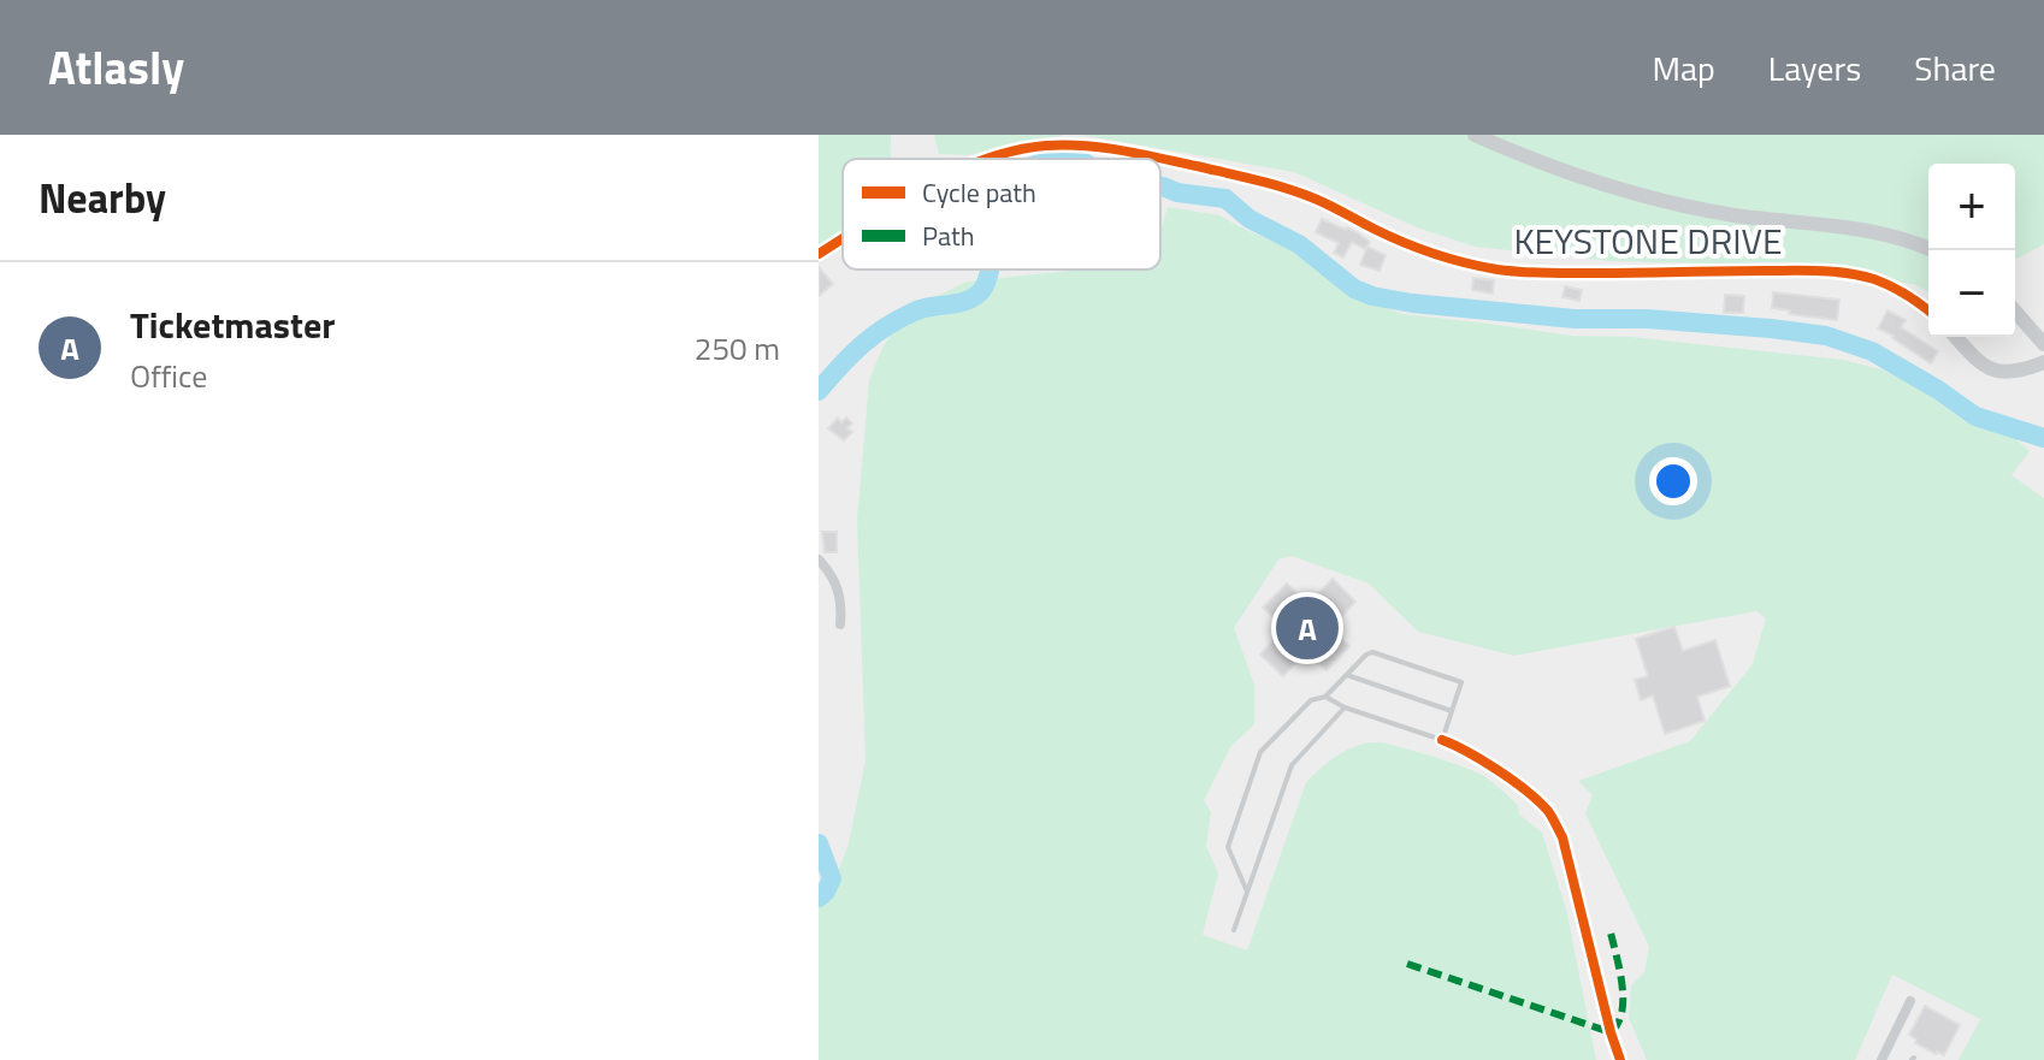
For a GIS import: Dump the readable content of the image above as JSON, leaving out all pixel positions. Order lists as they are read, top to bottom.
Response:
{
  "streets": {
    "street": ["KEYSTONE DRIVE"]
  },
  "legend": ["Cycle path", "Path"],
  "page": {
    "header": "Atlasly",
    "nav": ["Map", "Layers", "Share"],
    "heading": "Nearby",
    "map_buttons": ["+", "−"],
    "list": [
      {
        "mark": "A",
        "name": "Ticketmaster",
        "note": "Office",
        "value": "250 m"
      }
    ],
    "pins": "A"
  }
}
